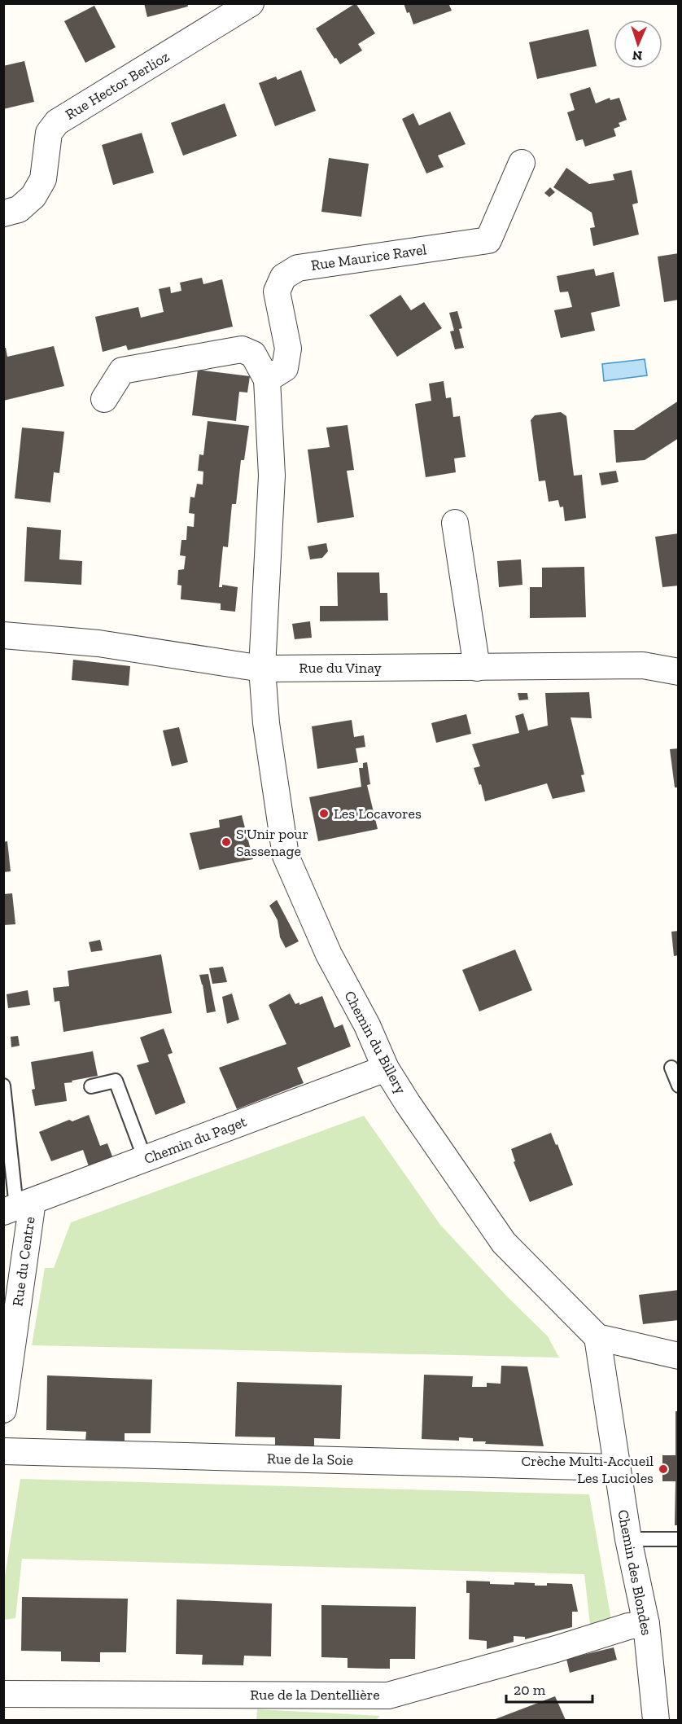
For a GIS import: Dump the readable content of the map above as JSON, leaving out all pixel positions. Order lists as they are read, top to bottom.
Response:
{
  "streets": {
    "street": [
      "Rue Hector Berlioz",
      "Rue Maurice Ravel",
      "Rue du Vinay",
      "Chemin du Billery",
      "Chemin du Paget",
      "Rue du Centre",
      "Rue de la Soie",
      "Chemin des Blondes",
      "Rue de la Dentellière"
    ]
  },
  "crossings": [
    ["Rue du Vinay", "Chemin du Billery"],
    ["Chemin du Billery", "Chemin du Paget"],
    ["Chemin du Billery", "Chemin des Blondes"],
    ["Chemin du Paget", "Rue du Centre"],
    ["Rue de la Soie", "Chemin des Blondes"],
    ["Chemin des Blondes", "Rue de la Dentellière"]
  ],
  "places": ["Les Locavores", "S'Unir pour Sassenage", "Crèche Multi-Accueil Les Lucioles"],
  "scale_bar": "20 m",
  "north": "bottom"
}
